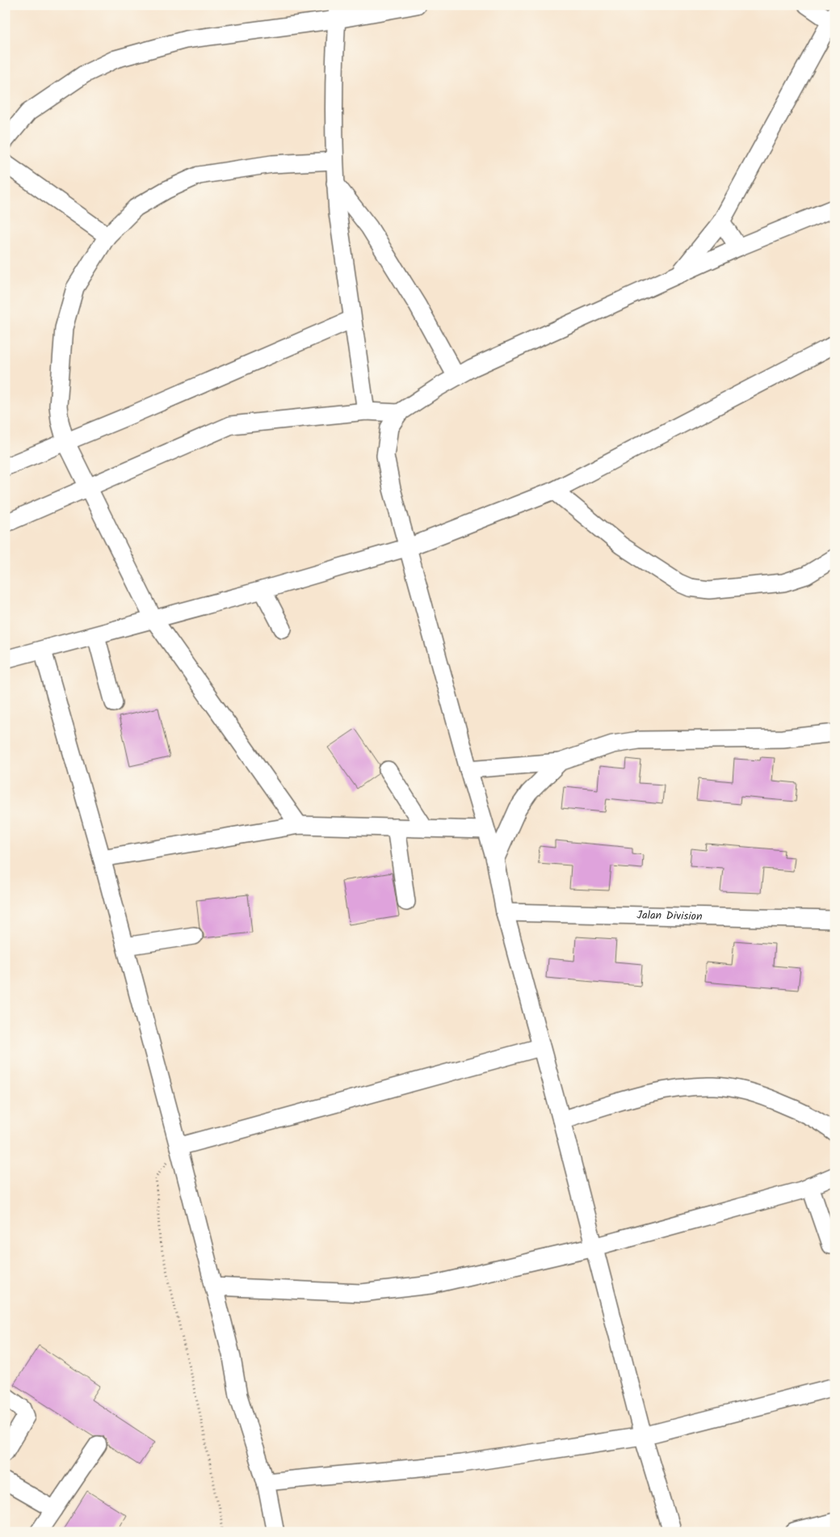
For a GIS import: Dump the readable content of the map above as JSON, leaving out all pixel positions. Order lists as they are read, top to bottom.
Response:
{
  "streets": {
    "street": ["Jalan Division"]
  }
}
